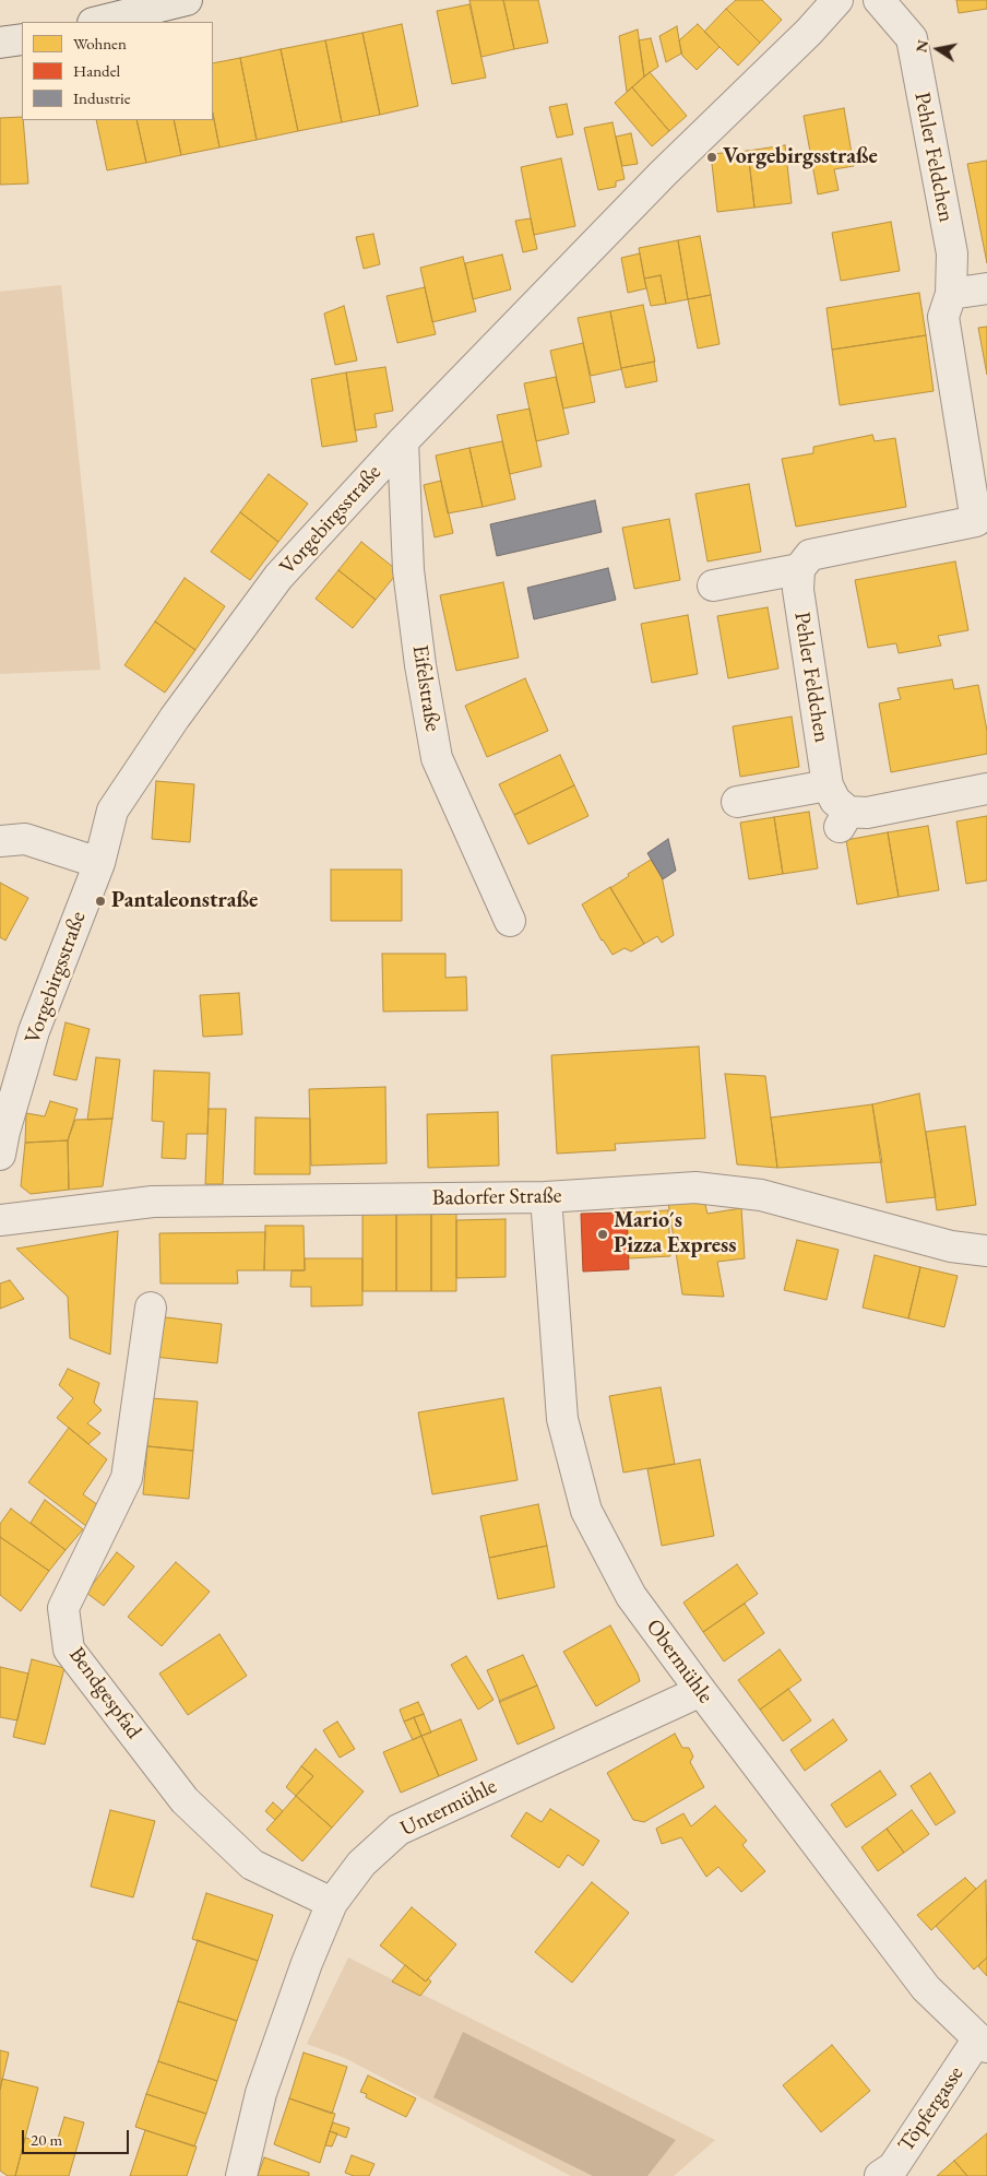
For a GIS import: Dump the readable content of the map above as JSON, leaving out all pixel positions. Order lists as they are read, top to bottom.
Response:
{
  "streets": {
    "street": [
      "Pehler Feldchen",
      "Vorgebirgsstraße",
      "Eifelstraße",
      "Badorfer Straße",
      "Obermühle",
      "Bendgespfad",
      "Untermühle",
      "Töpfergasse"
    ]
  },
  "crossings": [
    ["Vorgebirgsstraße", "Eifelstraße"],
    ["Badorfer Straße", "Obermühle"],
    ["Obermühle", "Untermühle"],
    ["Obermühle", "Töpfergasse"],
    ["Bendgespfad", "Untermühle"]
  ],
  "places": ["Vorgebirgsstraße", "Pantaleonstraße", "Mario´s Pizza Express"],
  "legend": ["Wohnen", "Handel", "Industrie"],
  "scale_bar": "20 m",
  "north": "left"
}
